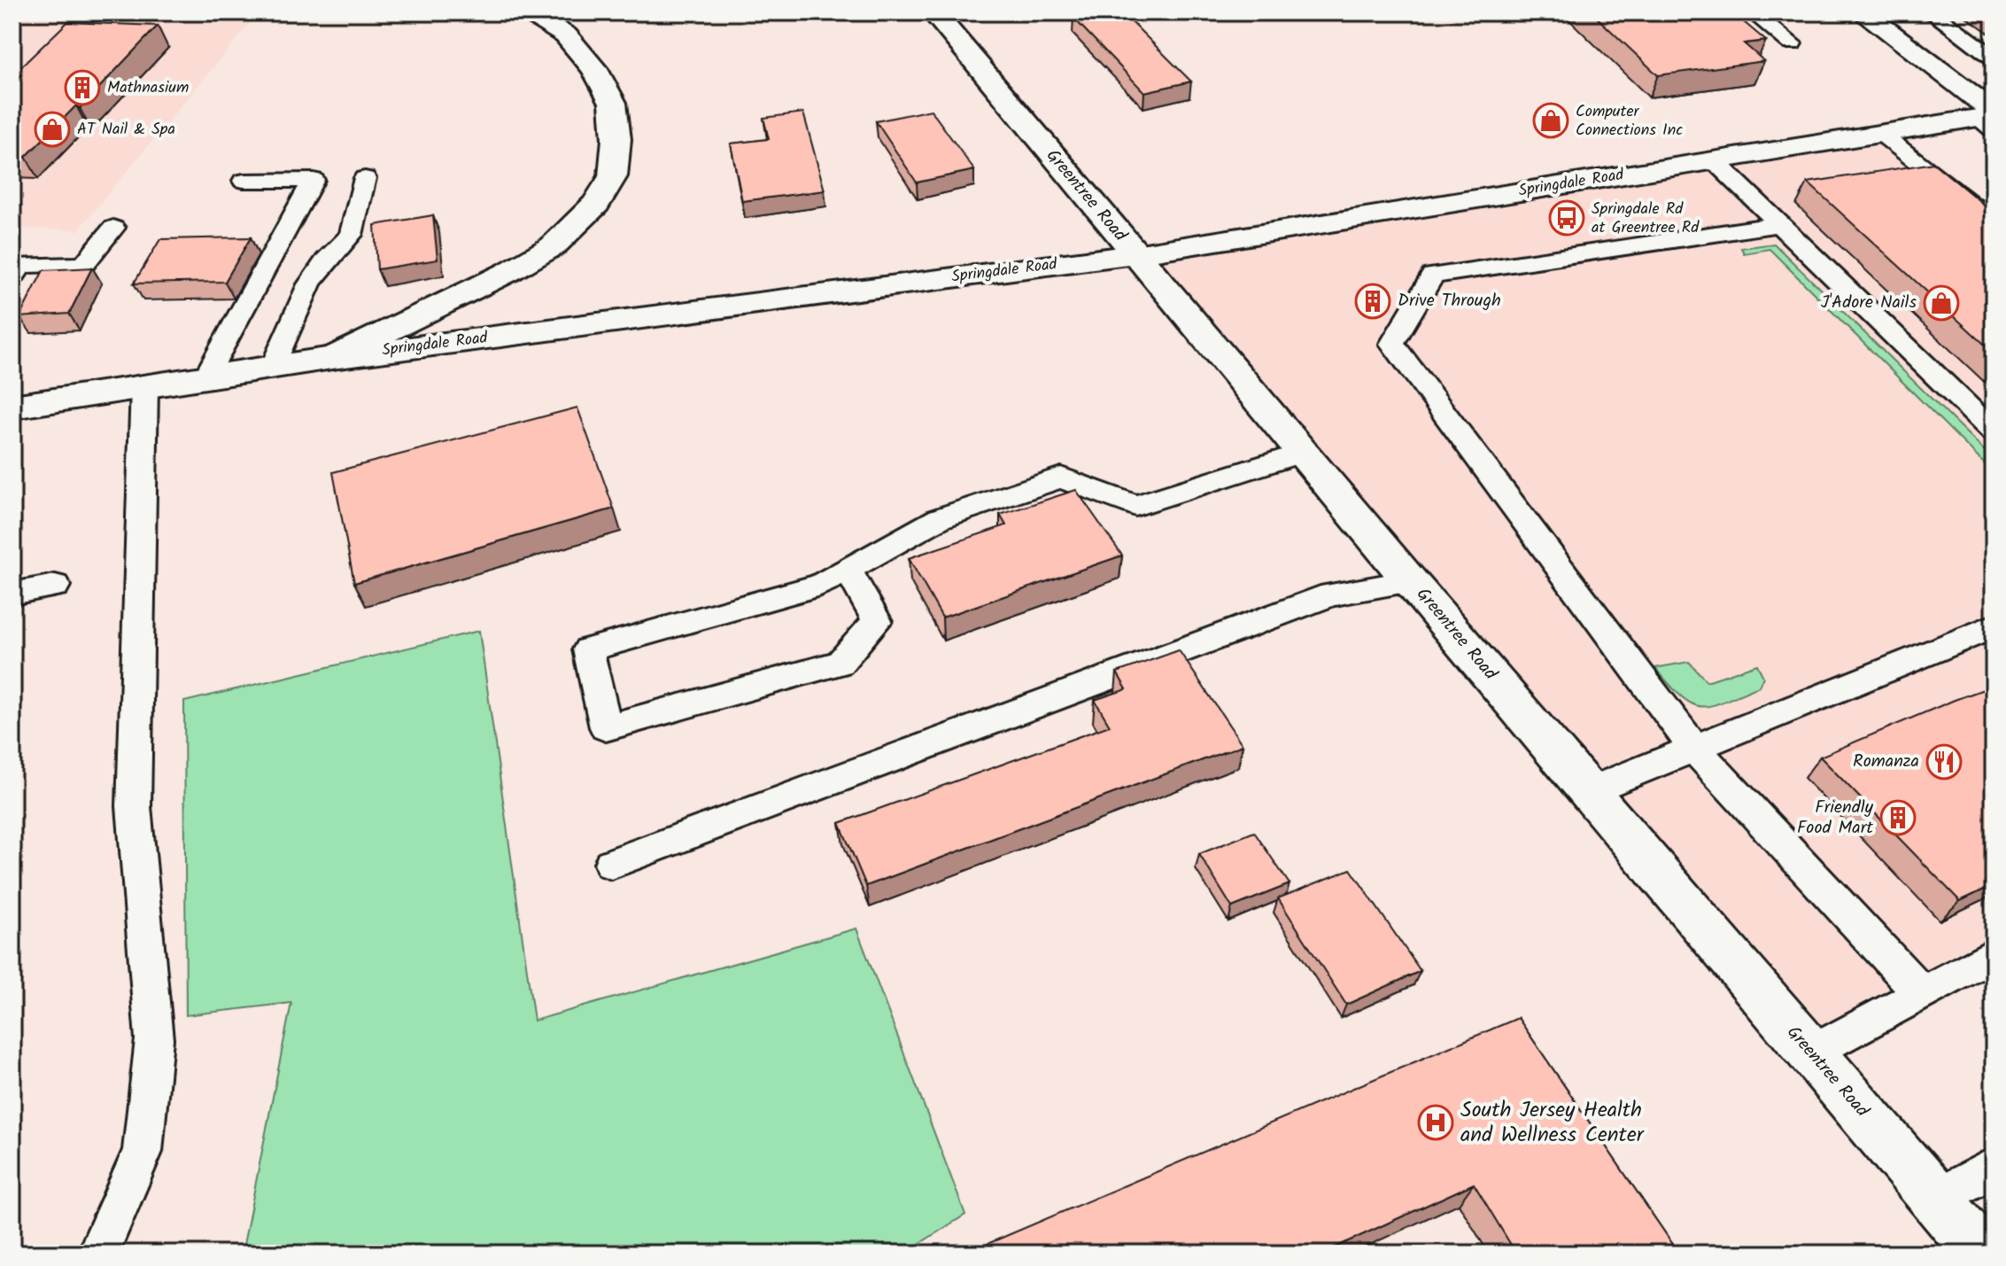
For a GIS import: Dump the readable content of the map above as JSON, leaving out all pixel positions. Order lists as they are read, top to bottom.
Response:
{
  "streets": {
    "main road": ["Springdale Road", "Greentree Road"]
  },
  "crossings": [
    ["Springdale Road", "Greentree Road"]
  ],
  "places": {
    "building": ["Mathnasium", "Drive Through", "Friendly Food Mart"],
    "shop": ["Computer Connections Inc", "AT Nail & Spa", "J'Adore Nails"],
    "bus stop": ["Springdale Rd at Greentree Rd"],
    "restaurant": ["Romanza"],
    "hospital": ["South Jersey Health and Wellness Center"]
  }
}
